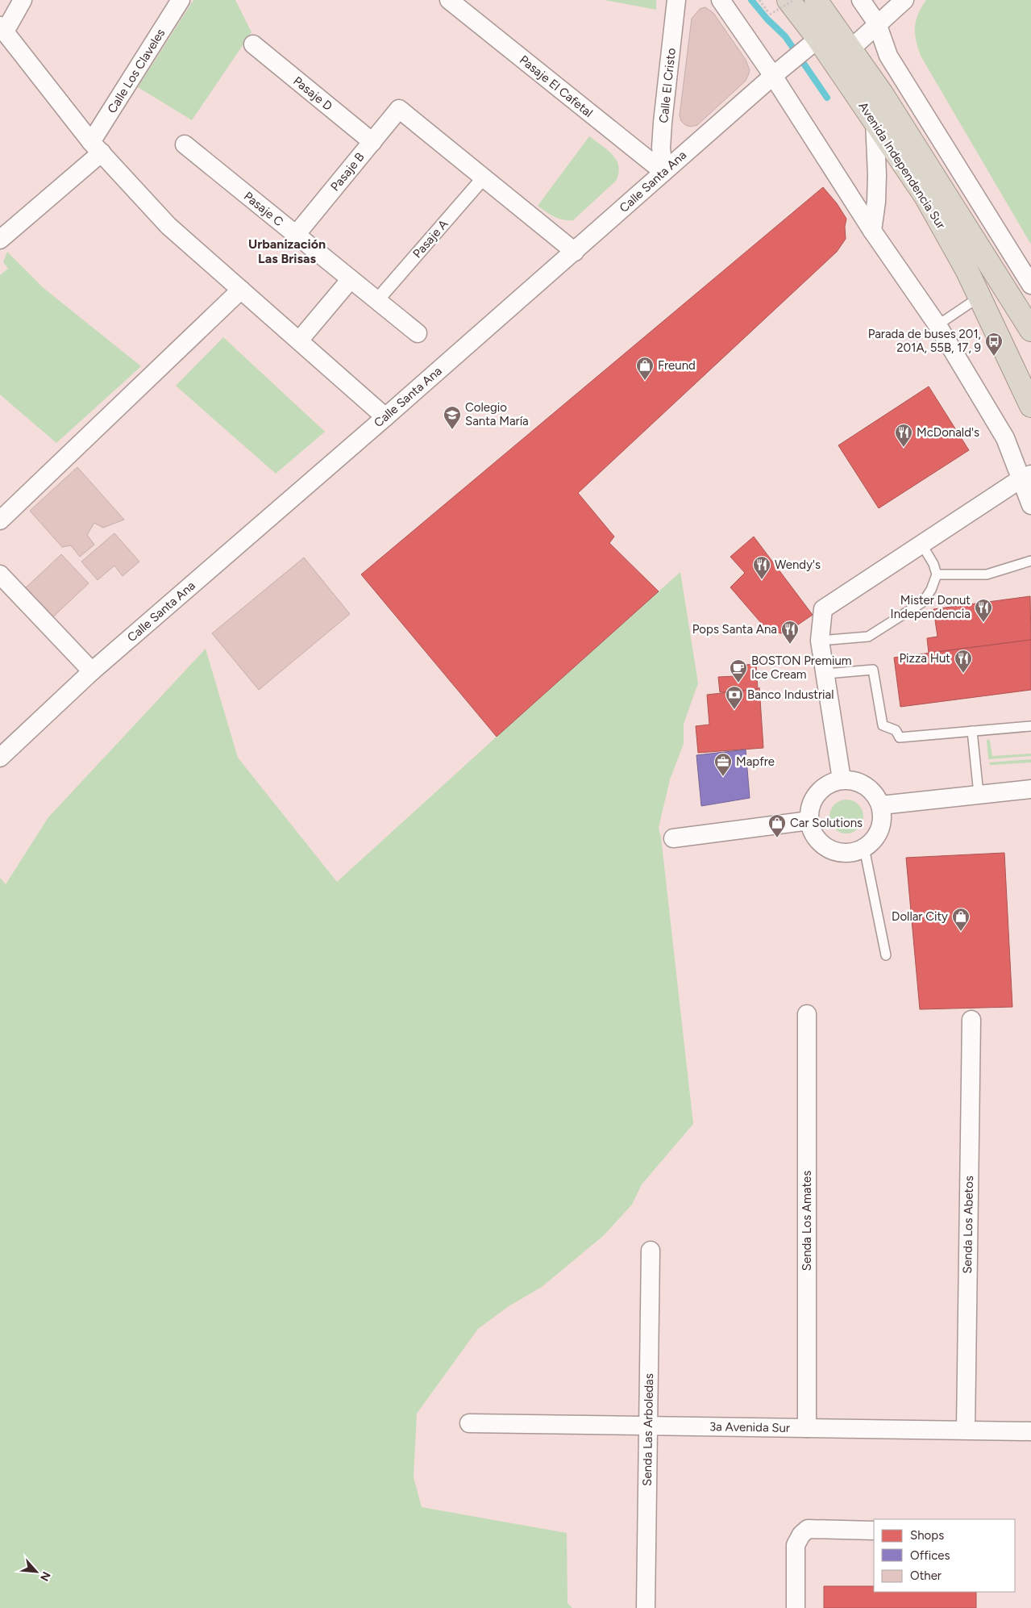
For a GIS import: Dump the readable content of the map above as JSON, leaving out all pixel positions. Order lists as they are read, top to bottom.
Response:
{
  "streets": {
    "highway": ["Avenida Independencia Sur"],
    "street": [
      "Calle Los Claveles",
      "Calle El Cristo",
      "Pasaje El Cafetal",
      "Pasaje D",
      "Pasaje B",
      "Calle Santa Ana",
      "Pasaje C",
      "Pasaje A",
      "Senda Los Amates",
      "Senda Los Abetos",
      "3a Avenida Sur",
      "Senda Las Arboledas"
    ]
  },
  "crossings": [
    ["Calle El Cristo", "Pasaje El Cafetal"],
    ["Calle El Cristo", "Calle Santa Ana"],
    ["Pasaje El Cafetal", "Calle Santa Ana"],
    ["Pasaje D", "Pasaje B"],
    ["Avenida Independencia Sur", "Calle Santa Ana"],
    ["Pasaje B", "Pasaje C"],
    ["Pasaje B", "Pasaje A"],
    ["Pasaje C", "Pasaje A"],
    ["Senda Los Amates", "3a Avenida Sur"],
    ["Senda Los Abetos", "3a Avenida Sur"],
    ["3a Avenida Sur", "Senda Las Arboledas"]
  ],
  "districts": ["Urbanización Las Brisas"],
  "places": {
    "bus stop": ["Parada de buses 201, 201A, 55B, 17, 9"],
    "shop": ["Freund", "Car Solutions", "Dollar City"],
    "school or university": ["Colegio Santa María"],
    "restaurant": [
      "McDonald's",
      "Wendy's",
      "Mister Donut Independencia",
      "Pops Santa Ana",
      "Pizza Hut"
    ],
    "cafe": ["BOSTON Premium Ice Cream"],
    "bank": ["Banco Industrial"],
    "office": ["Mapfre"]
  },
  "legend": ["Shops", "Offices", "Other"],
  "north": "bottom right"
}
